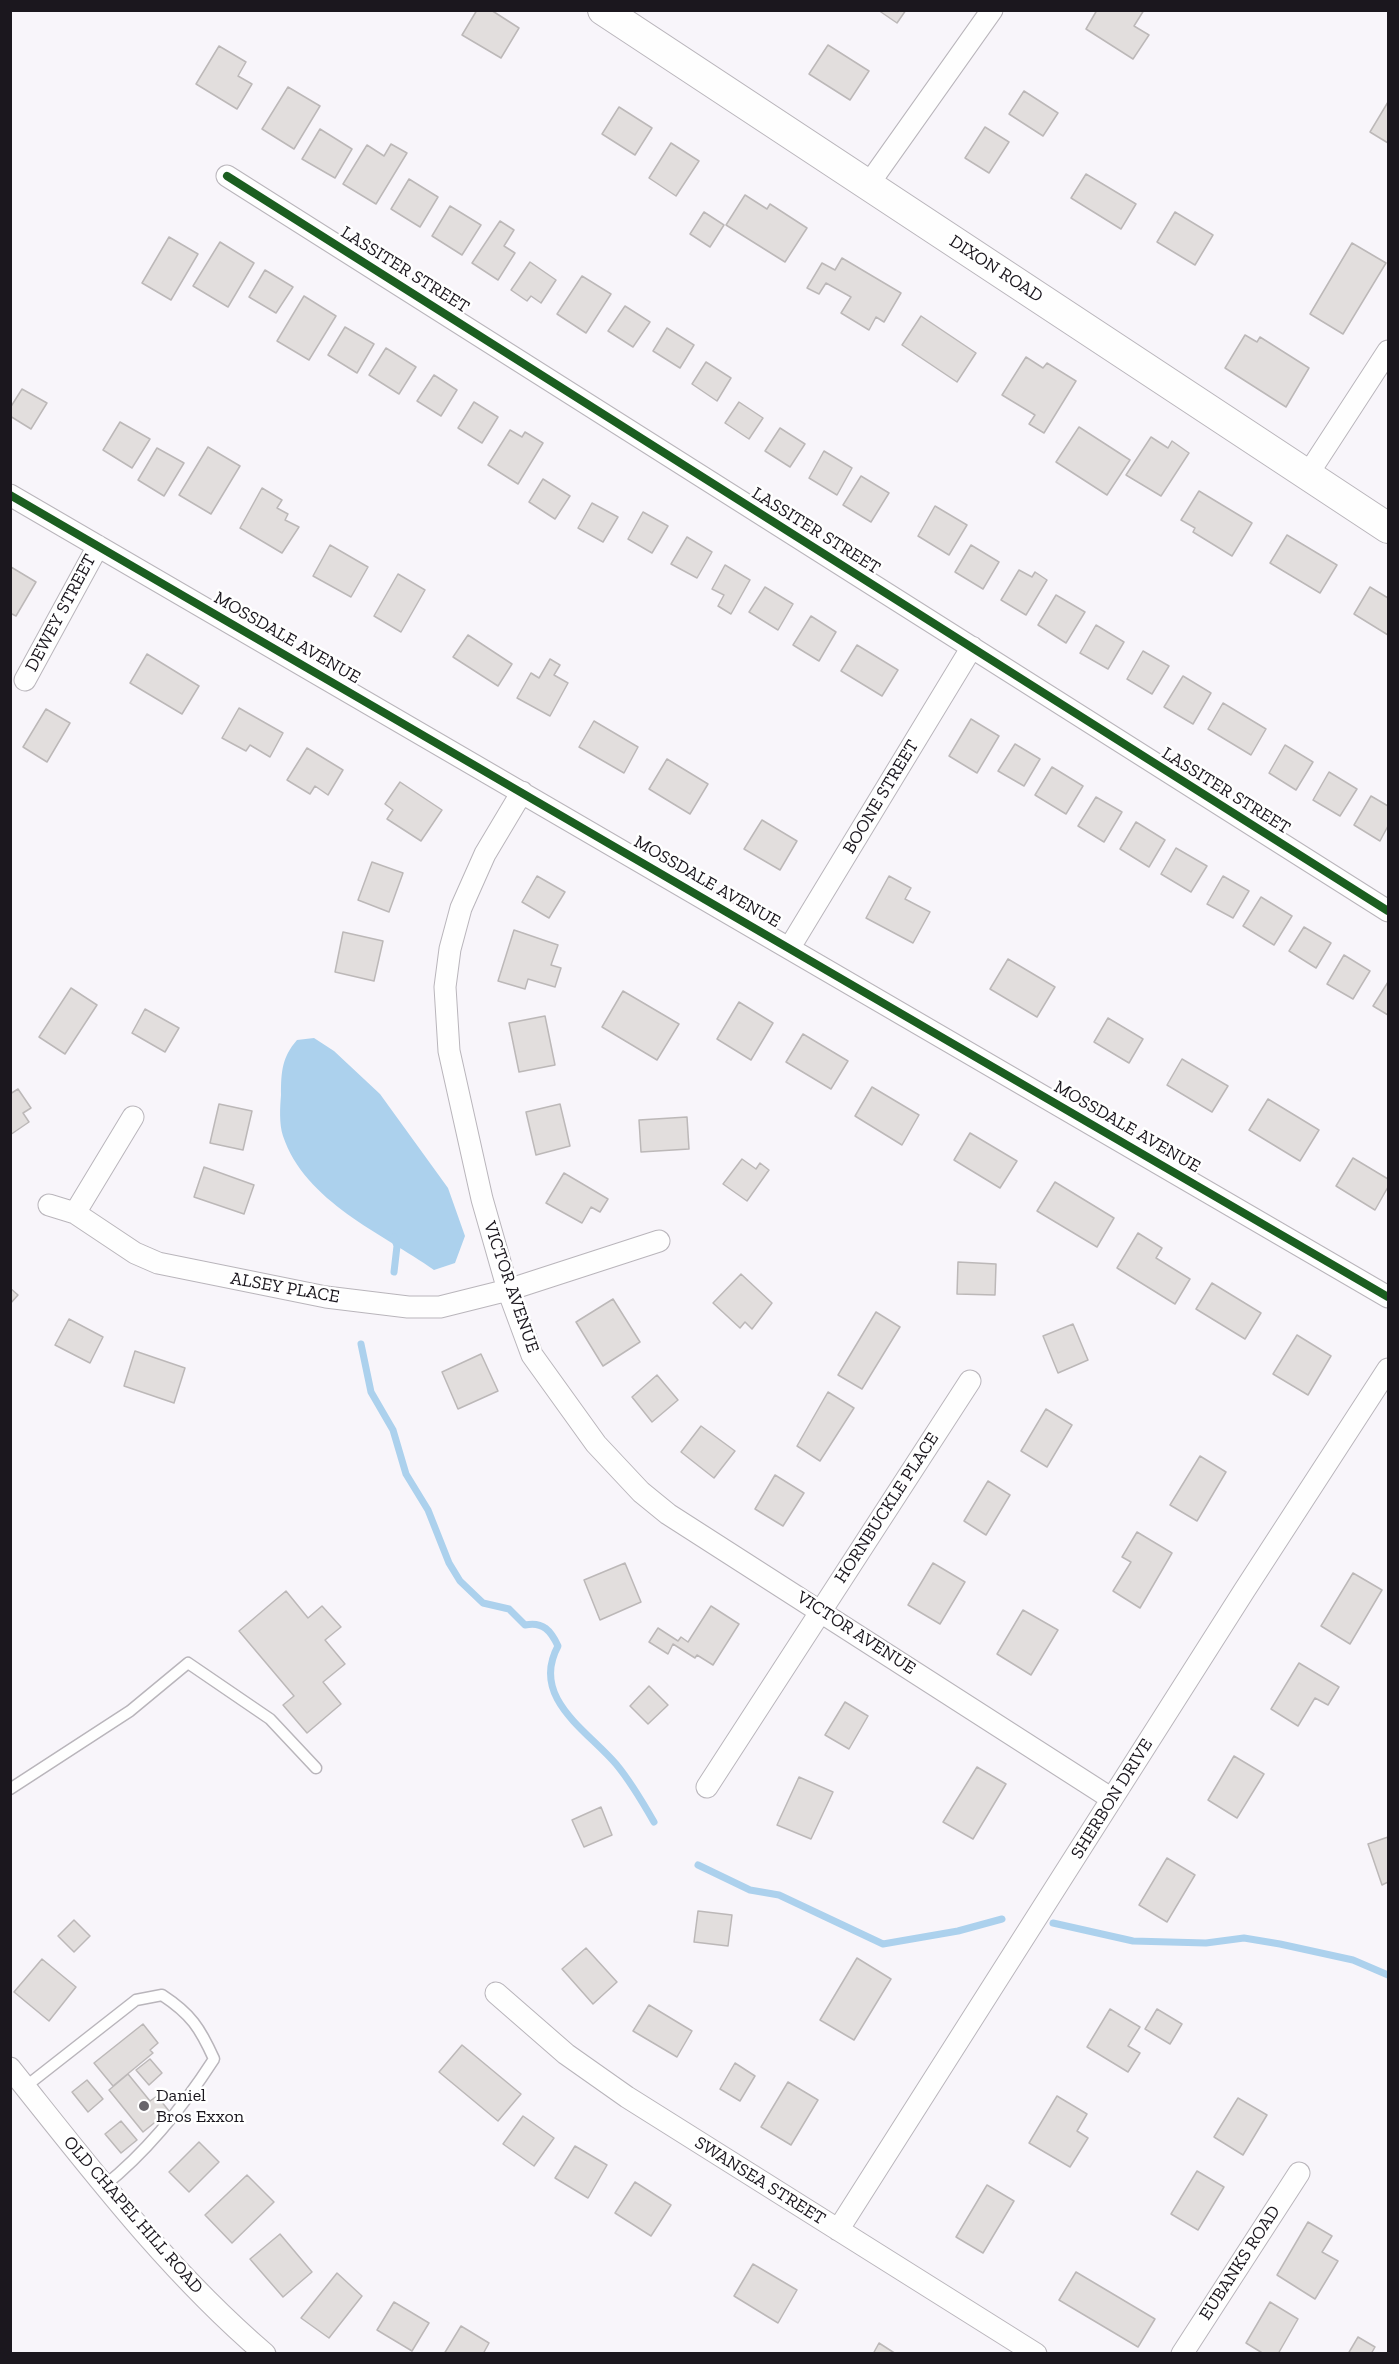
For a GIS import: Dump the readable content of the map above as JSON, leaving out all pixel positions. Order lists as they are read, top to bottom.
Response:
{
  "streets": {
    "street": [
      "DIXON ROAD",
      "LASSITER STREET",
      "DEWEY STREET",
      "MOSSDALE AVENUE",
      "BOONE STREET",
      "VICTOR AVENUE",
      "ALSEY PLACE",
      "HORNBUCKLE PLACE",
      "SHERBON DRIVE",
      "SWANSEA STREET",
      "OLD CHAPEL HILL ROAD",
      "EUBANKS ROAD"
    ]
  },
  "crossings": [
    ["LASSITER STREET", "BOONE STREET"],
    ["DEWEY STREET", "MOSSDALE AVENUE"],
    ["MOSSDALE AVENUE", "BOONE STREET"],
    ["MOSSDALE AVENUE", "VICTOR AVENUE"],
    ["VICTOR AVENUE", "ALSEY PLACE"],
    ["VICTOR AVENUE", "HORNBUCKLE PLACE"],
    ["VICTOR AVENUE", "SHERBON DRIVE"],
    ["SHERBON DRIVE", "SWANSEA STREET"]
  ],
  "places": ["Daniel Bros Exxon"]
}
